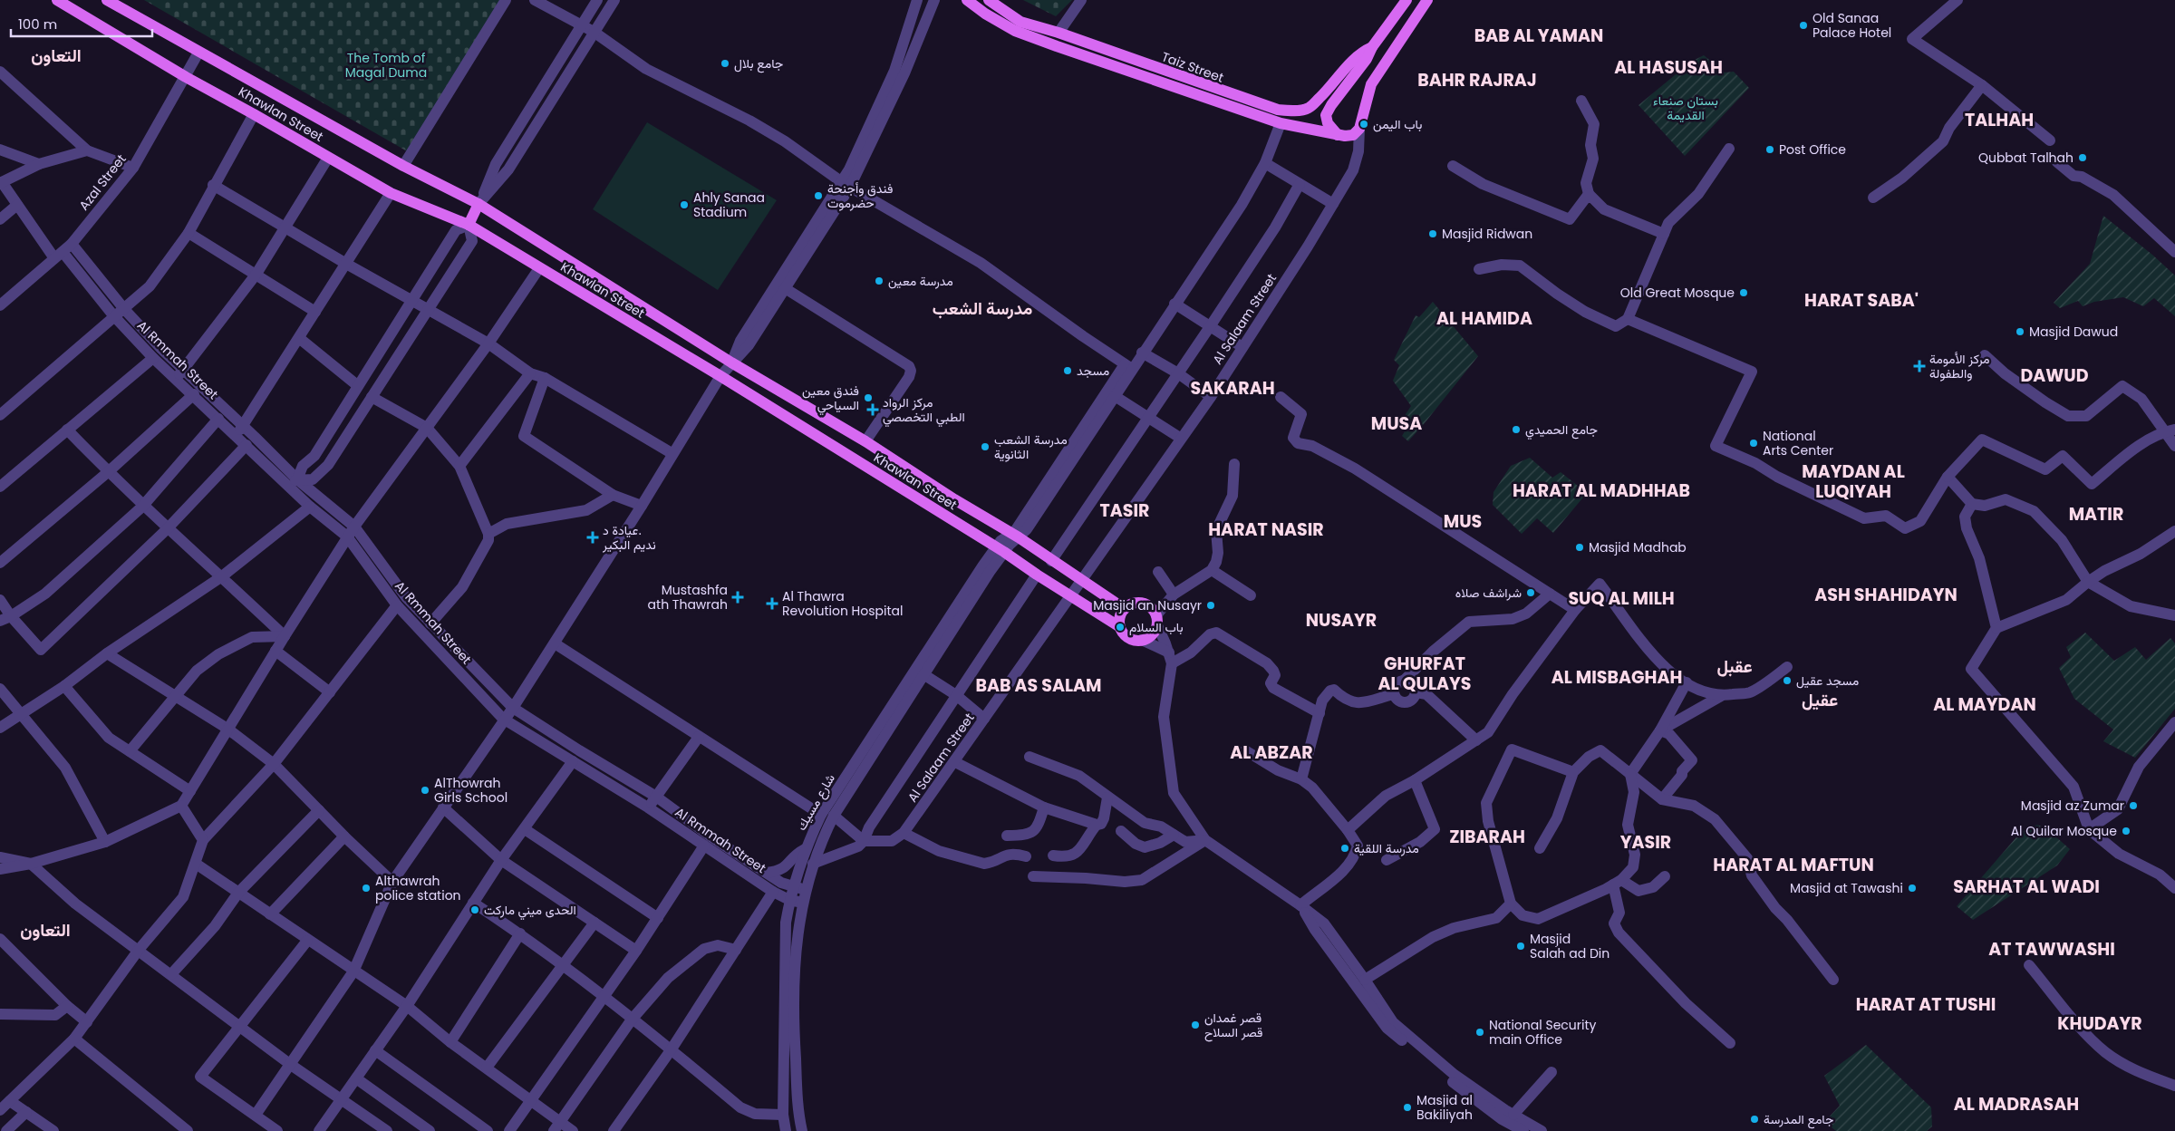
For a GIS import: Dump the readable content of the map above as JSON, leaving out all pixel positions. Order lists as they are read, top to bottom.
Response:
{
  "streets": {
    "main road": ["Taiz Street", "Khawlan Street"],
    "street": [
      "Azal Street",
      "Al Salaam Street",
      "Al Rmmah Street",
      "شارع مسيك"
    ]
  },
  "crossings": [
    ["Khawlan Street", "Azal Street"],
    ["Khawlan Street", "Al Salaam Street"],
    ["Khawlan Street", "شارع مسيك"],
    ["Azal Street", "Al Rmmah Street"],
    ["Al Rmmah Street", "شارع مسيك"]
  ],
  "districts": [
    "BAB AL YAMAN",
    "التعاون",
    "AL HASUSAH",
    "BAHR RAJRAJ",
    "TALHAH",
    "HARAT SABA'",
    "مدرسة الشعب",
    "AL HAMIDA",
    "DAWUD",
    "SAKARAH",
    "MUSA",
    "MAYDAN AL LUQIYAH",
    "HARAT AL MADHHAB",
    "TASIR",
    "MATIR",
    "MUS",
    "HARAT NASIR",
    "ASH SHAHIDAYN",
    "SUQ AL MILH",
    "NUSAYR",
    "GHURFAT AL QULAYS",
    "عقبل",
    "AL MISBAGHAH",
    "BAB AS SALAM",
    "عقيل",
    "AL MAYDAN",
    "AL ABZAR",
    "ZIBARAH",
    "YASIR",
    "HARAT AL MAFTUN",
    "SARHAT AL WADI",
    "التعاون",
    "AT TAWWASHI",
    "HARAT AT TUSHI",
    "KHUDAYR",
    "AL MADRASAH"
  ],
  "parks": ["The Tomb of Magal Duma", "بستان صنعاء القديمة"],
  "places": {
    "other": [
      "Old Sanaa Palace Hotel",
      "جامع بلال",
      "باب اليمن",
      "Post Office",
      "Qubbat Talhah",
      "فندق وأجنحة حضرموت",
      "Ahly Sanaa Stadium",
      "Masjid Ridwan",
      "مدرسة معين",
      "Old Great Mosque",
      "Masjid Dawud",
      "مسجد",
      "فندق معين السياحي",
      "جامع الحميدي",
      "National Arts Center",
      "مدرسة الشعب الثانوية",
      "Masjid Madhab",
      "شراشف صلاه",
      "Masjid an Nusayr",
      "باب السلام",
      "مسجد عقيل",
      "AlThowrah Girls School",
      "Masjid az Zumar",
      "Al Quilar Mosque",
      "مدرسة اللقية",
      "Althawrah police station",
      "Masjid at Tawashi",
      "الحدى ميني ماركت",
      "Masjid Salah ad Din",
      "قصر غمدان قصر السلاح",
      "National Security main Office",
      "Masjid al Bakiliyah",
      "جامع المدرسة"
    ],
    "health": [
      "مركز الأمومة والطفولة",
      "مركز الرواد الطبي التخصصي",
      "عيادة د. نديم البكير",
      "Mustashfa ath Thawrah",
      "Al Thawra Revolution Hospital"
    ]
  },
  "scale_bar": "100 m"
}
